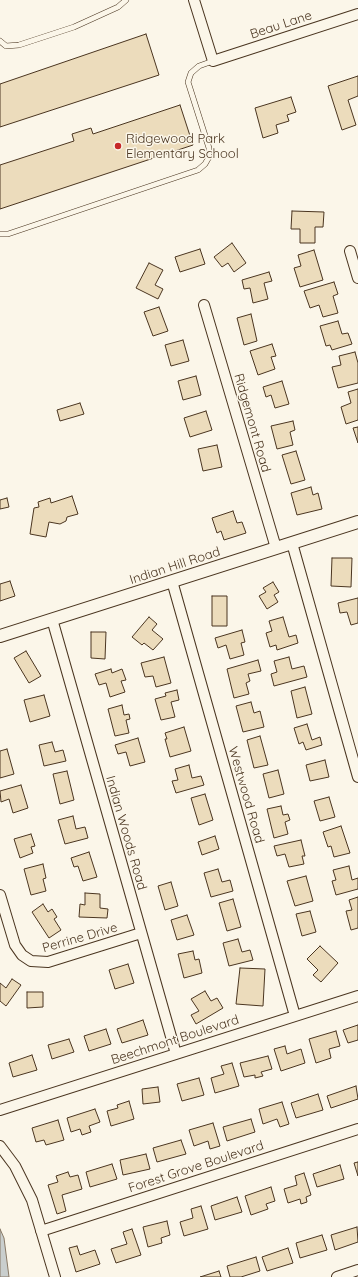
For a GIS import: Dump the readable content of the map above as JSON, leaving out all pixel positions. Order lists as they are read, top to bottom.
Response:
{
  "streets": {
    "street": [
      "Beau Lane",
      "Ridgemont Road",
      "Indian Hill Road",
      "Westwood Road",
      "Indian Woods Road",
      "Perrine Drive",
      "Beechmont Boulevard",
      "Forest Grove Boulevard"
    ]
  },
  "crossings": [
    ["Ridgemont Road", "Indian Hill Road"],
    ["Indian Hill Road", "Westwood Road"],
    ["Indian Hill Road", "Indian Woods Road"],
    ["Westwood Road", "Beechmont Boulevard"],
    ["Indian Woods Road", "Perrine Drive"],
    ["Indian Woods Road", "Beechmont Boulevard"]
  ],
  "places": ["Ridgewood Park Elementary School"]
}
